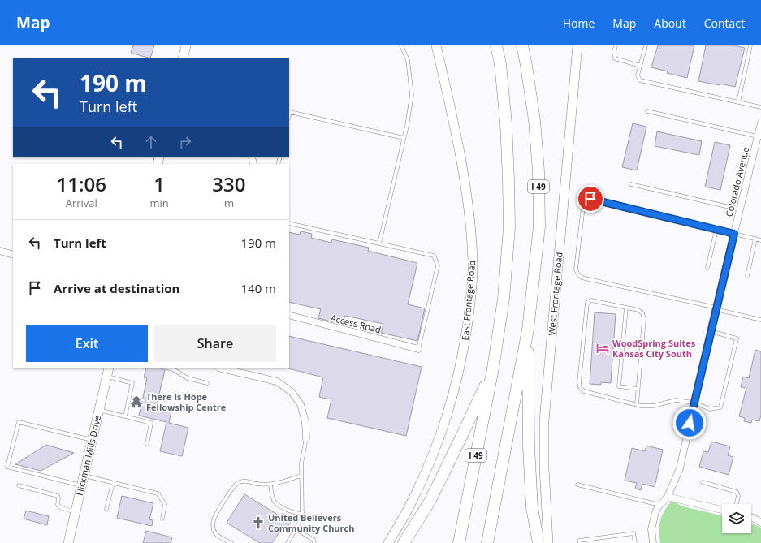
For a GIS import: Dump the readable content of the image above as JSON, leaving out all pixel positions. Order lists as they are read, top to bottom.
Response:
{
  "streets": {
    "highway": ["I 49"],
    "street": [
      "Colorado Avenue",
      "West Frontage Road",
      "East Frontage Road",
      "Access Road",
      "Hickman Mills Drive"
    ]
  },
  "places": {
    "hotel": ["WoodSpring Suites Kansas City South"],
    "temple": ["There Is Hope Fellowship Centre"],
    "church": ["United Believers Community Church"]
  },
  "page": {
    "header": "Map",
    "nav": [
      "Home",
      "Map",
      "About",
      "Contact"
    ],
    "turn": ["190 m", "Turn left"],
    "eta": [
      "11:06",
      "Arrival",
      "1",
      "min",
      "330",
      "m"
    ],
    "list": [
      {
        "name": "Turn left",
        "value": "190 m"
      },
      {
        "name": "Arrive at destination",
        "value": "140 m"
      }
    ],
    "buttons": ["Exit", "Share"]
  }
}
